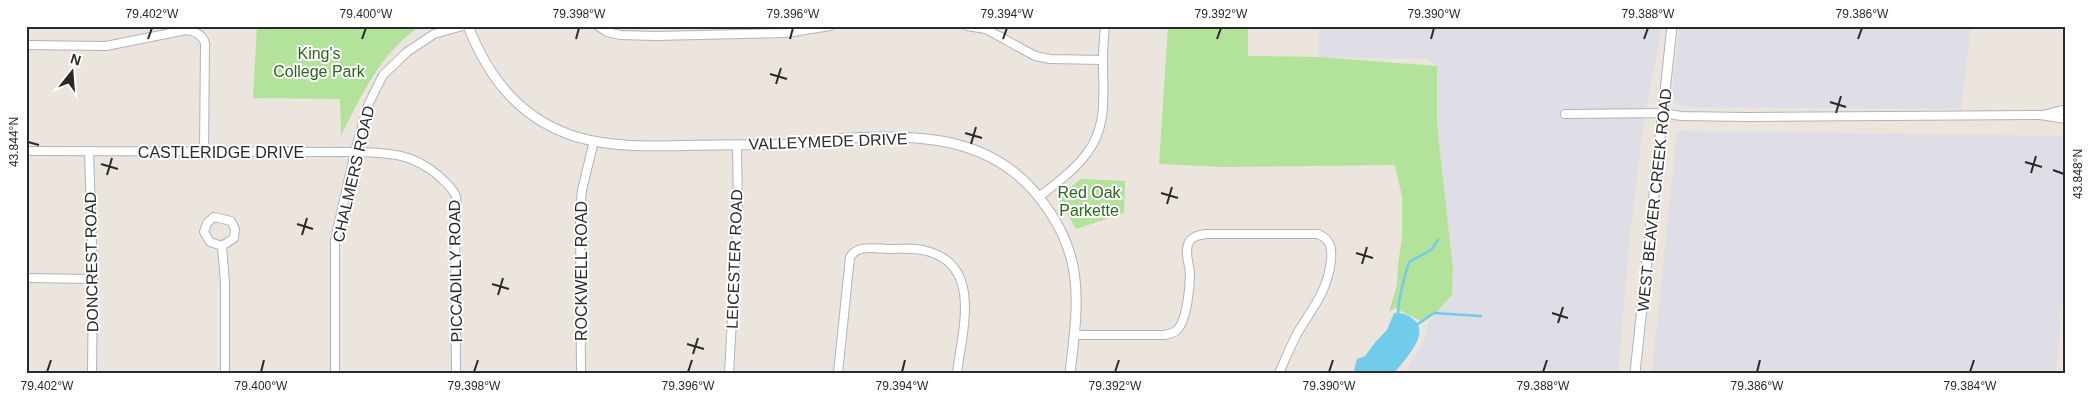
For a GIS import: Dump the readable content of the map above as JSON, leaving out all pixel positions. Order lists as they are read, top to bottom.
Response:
{
  "streets": {
    "street": [
      "VALLEYMEDE DRIVE",
      "CASTLERIDGE DRIVE",
      "CHALMERS ROAD",
      "WEST BEAVER CREEK ROAD",
      "LEICESTER ROAD",
      "DONCREST ROAD",
      "PICCADILLY ROAD",
      "ROCKWELL ROAD"
    ]
  },
  "crossings": [
    ["VALLEYMEDE DRIVE", "LEICESTER ROAD"],
    ["VALLEYMEDE DRIVE", "ROCKWELL ROAD"],
    ["CASTLERIDGE DRIVE", "CHALMERS ROAD"],
    ["CASTLERIDGE DRIVE", "DONCREST ROAD"],
    ["CASTLERIDGE DRIVE", "PICCADILLY ROAD"],
    ["CHALMERS ROAD", "PICCADILLY ROAD"]
  ],
  "parks": ["King's College Park", "Red Oak Parkette"],
  "north": "top",
  "coordinates": [
    "79.402°W",
    "79.400°W",
    "79.398°W",
    "79.396°W",
    "79.394°W",
    "79.392°W",
    "79.390°W",
    "79.388°W",
    "79.386°W",
    "43.844°N",
    "43.848°N",
    "79.384°W"
  ]
}
